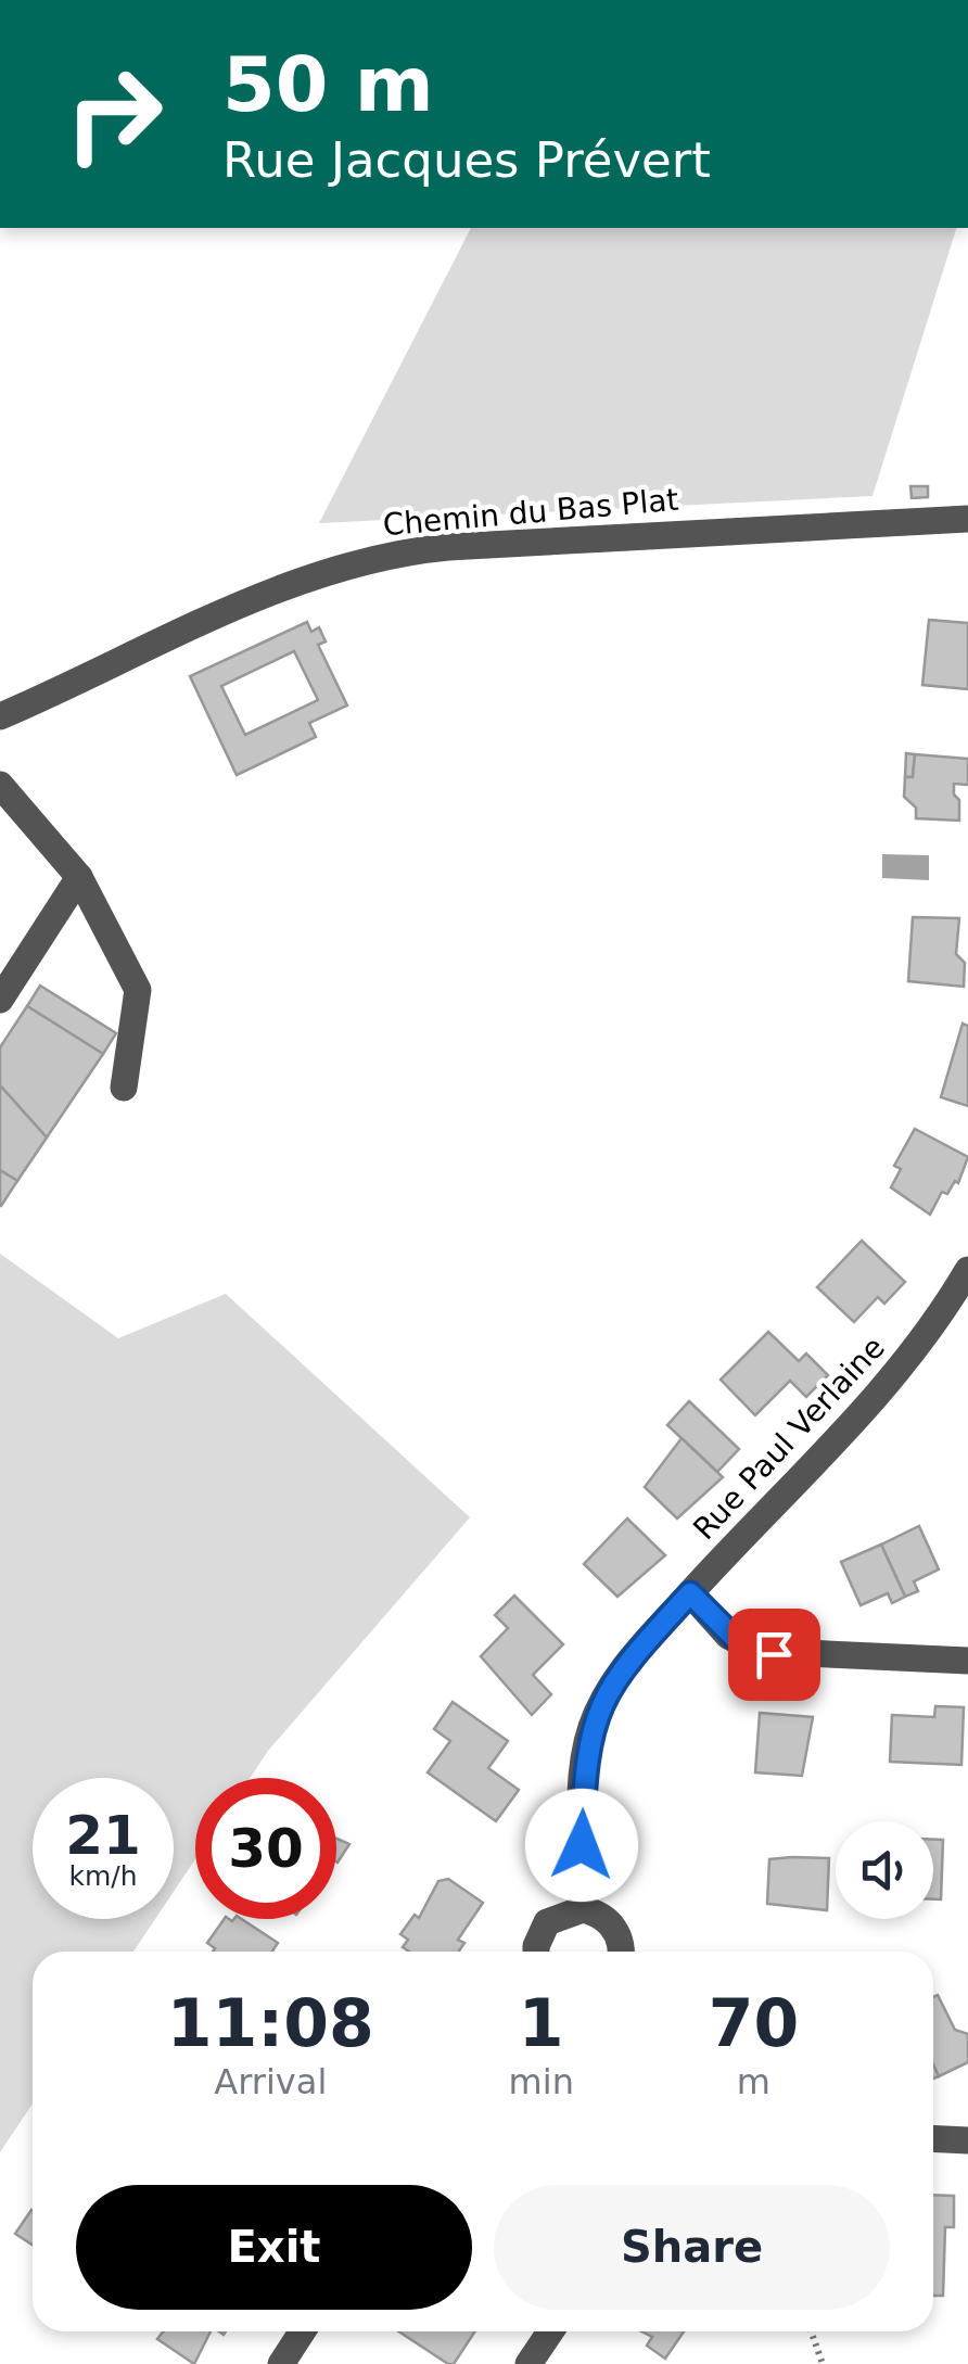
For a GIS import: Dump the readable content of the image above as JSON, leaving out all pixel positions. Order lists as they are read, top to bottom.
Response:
{
  "streets": {
    "street": ["Chemin du Bas Plat", "Rue Paul Verlaine"]
  },
  "page": {
    "turn": ["50 m", "Rue Jacques Prévert"],
    "speed": "21 km/h",
    "limit": "30",
    "eta": [
      "11:08",
      "Arrival",
      "1",
      "min",
      "70",
      "m"
    ],
    "buttons": ["Exit", "Share"]
  }
}
